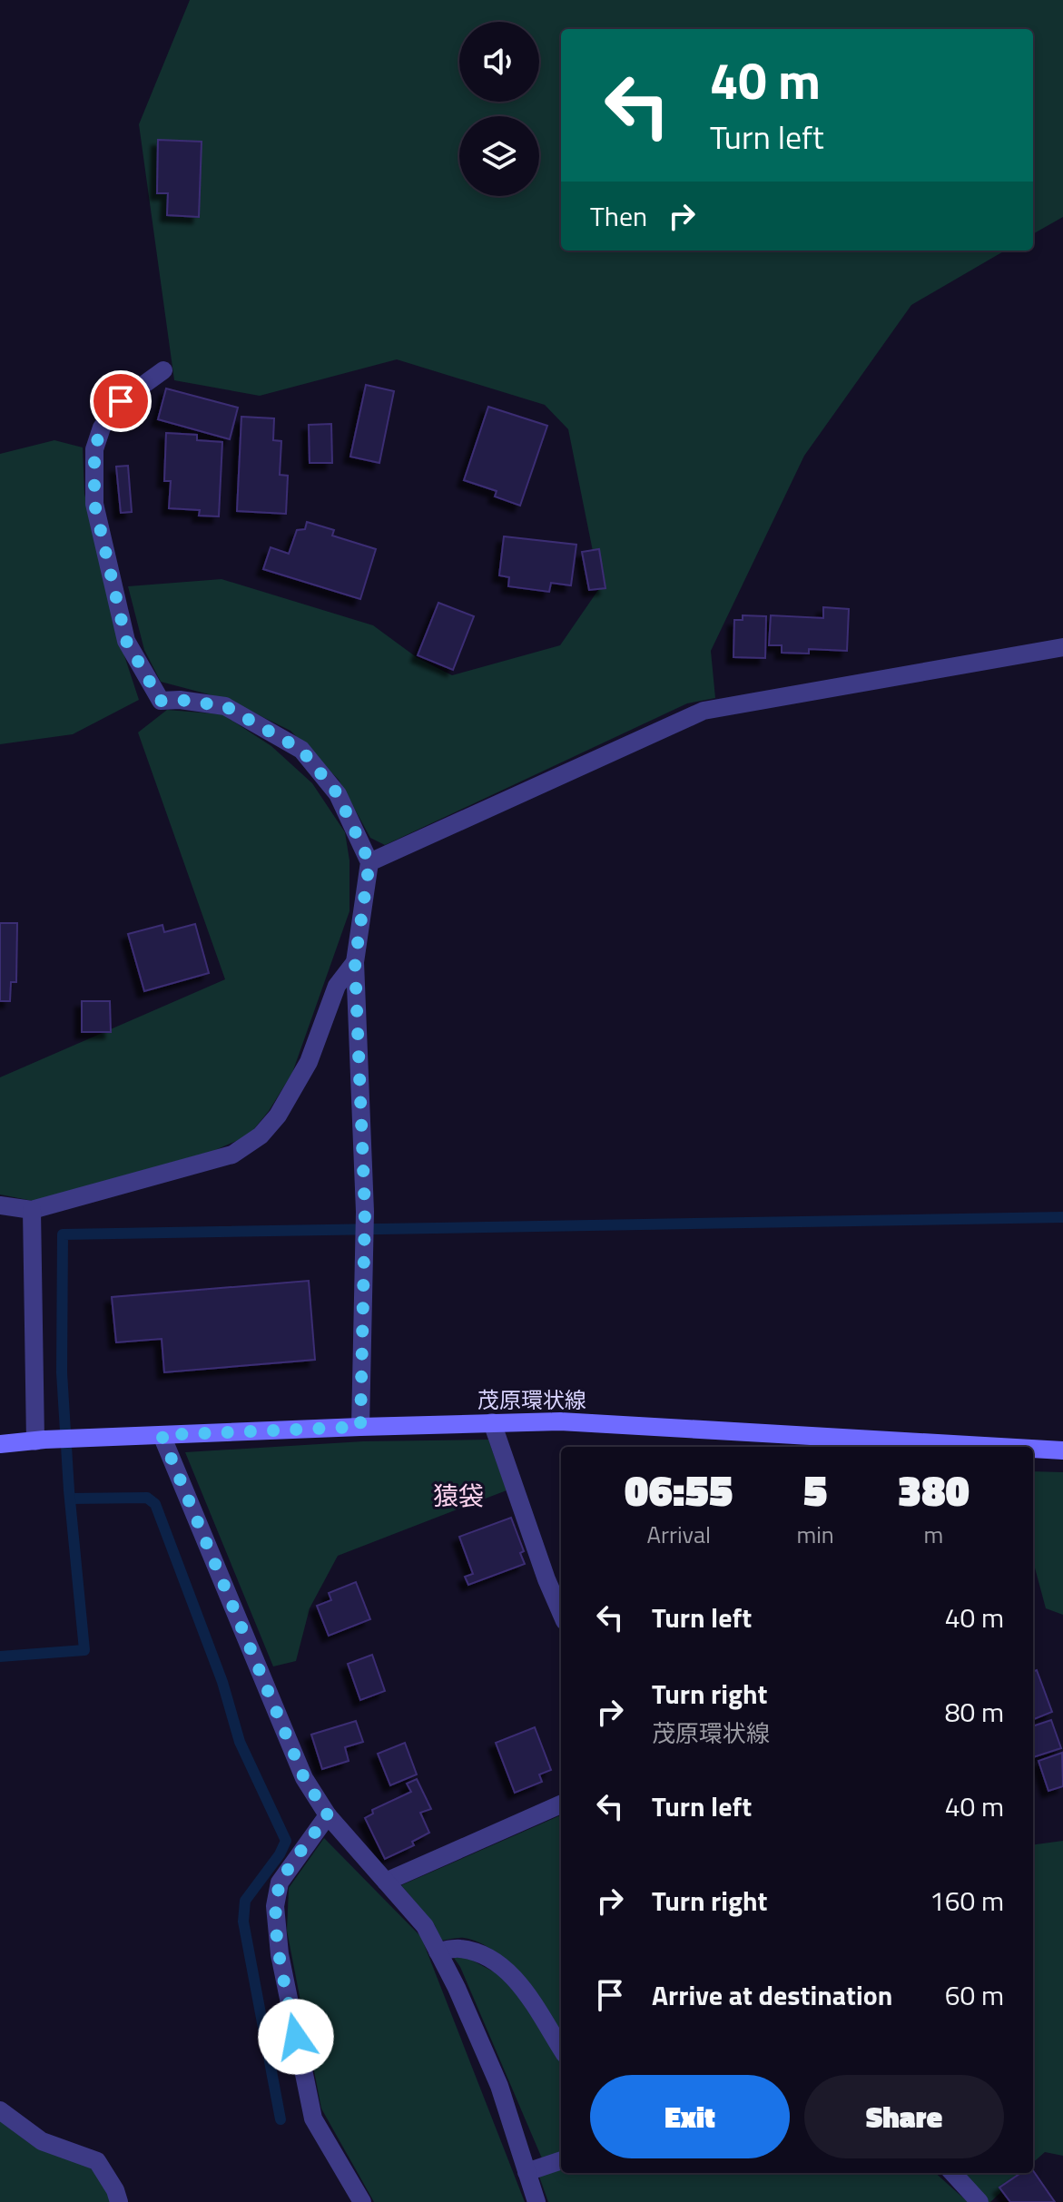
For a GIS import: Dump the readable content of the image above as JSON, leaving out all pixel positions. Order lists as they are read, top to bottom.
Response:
{
  "streets": {
    "main road": ["茂原環状線"]
  },
  "districts": ["猿袋"],
  "page": {
    "turn": ["40 m", "Turn left"],
    "then": "Then",
    "eta": [
      "06:55",
      "Arrival",
      "5",
      "min",
      "380",
      "m"
    ],
    "list": [
      {
        "name": "Turn left",
        "value": "40 m"
      },
      {
        "name": "Turn right",
        "note": "茂原環状線",
        "value": "80 m"
      },
      {
        "name": "Turn left",
        "value": "40 m"
      },
      {
        "name": "Turn right",
        "value": "160 m"
      },
      {
        "name": "Arrive at destination",
        "value": "60 m"
      }
    ],
    "buttons": ["Exit", "Share"]
  }
}
